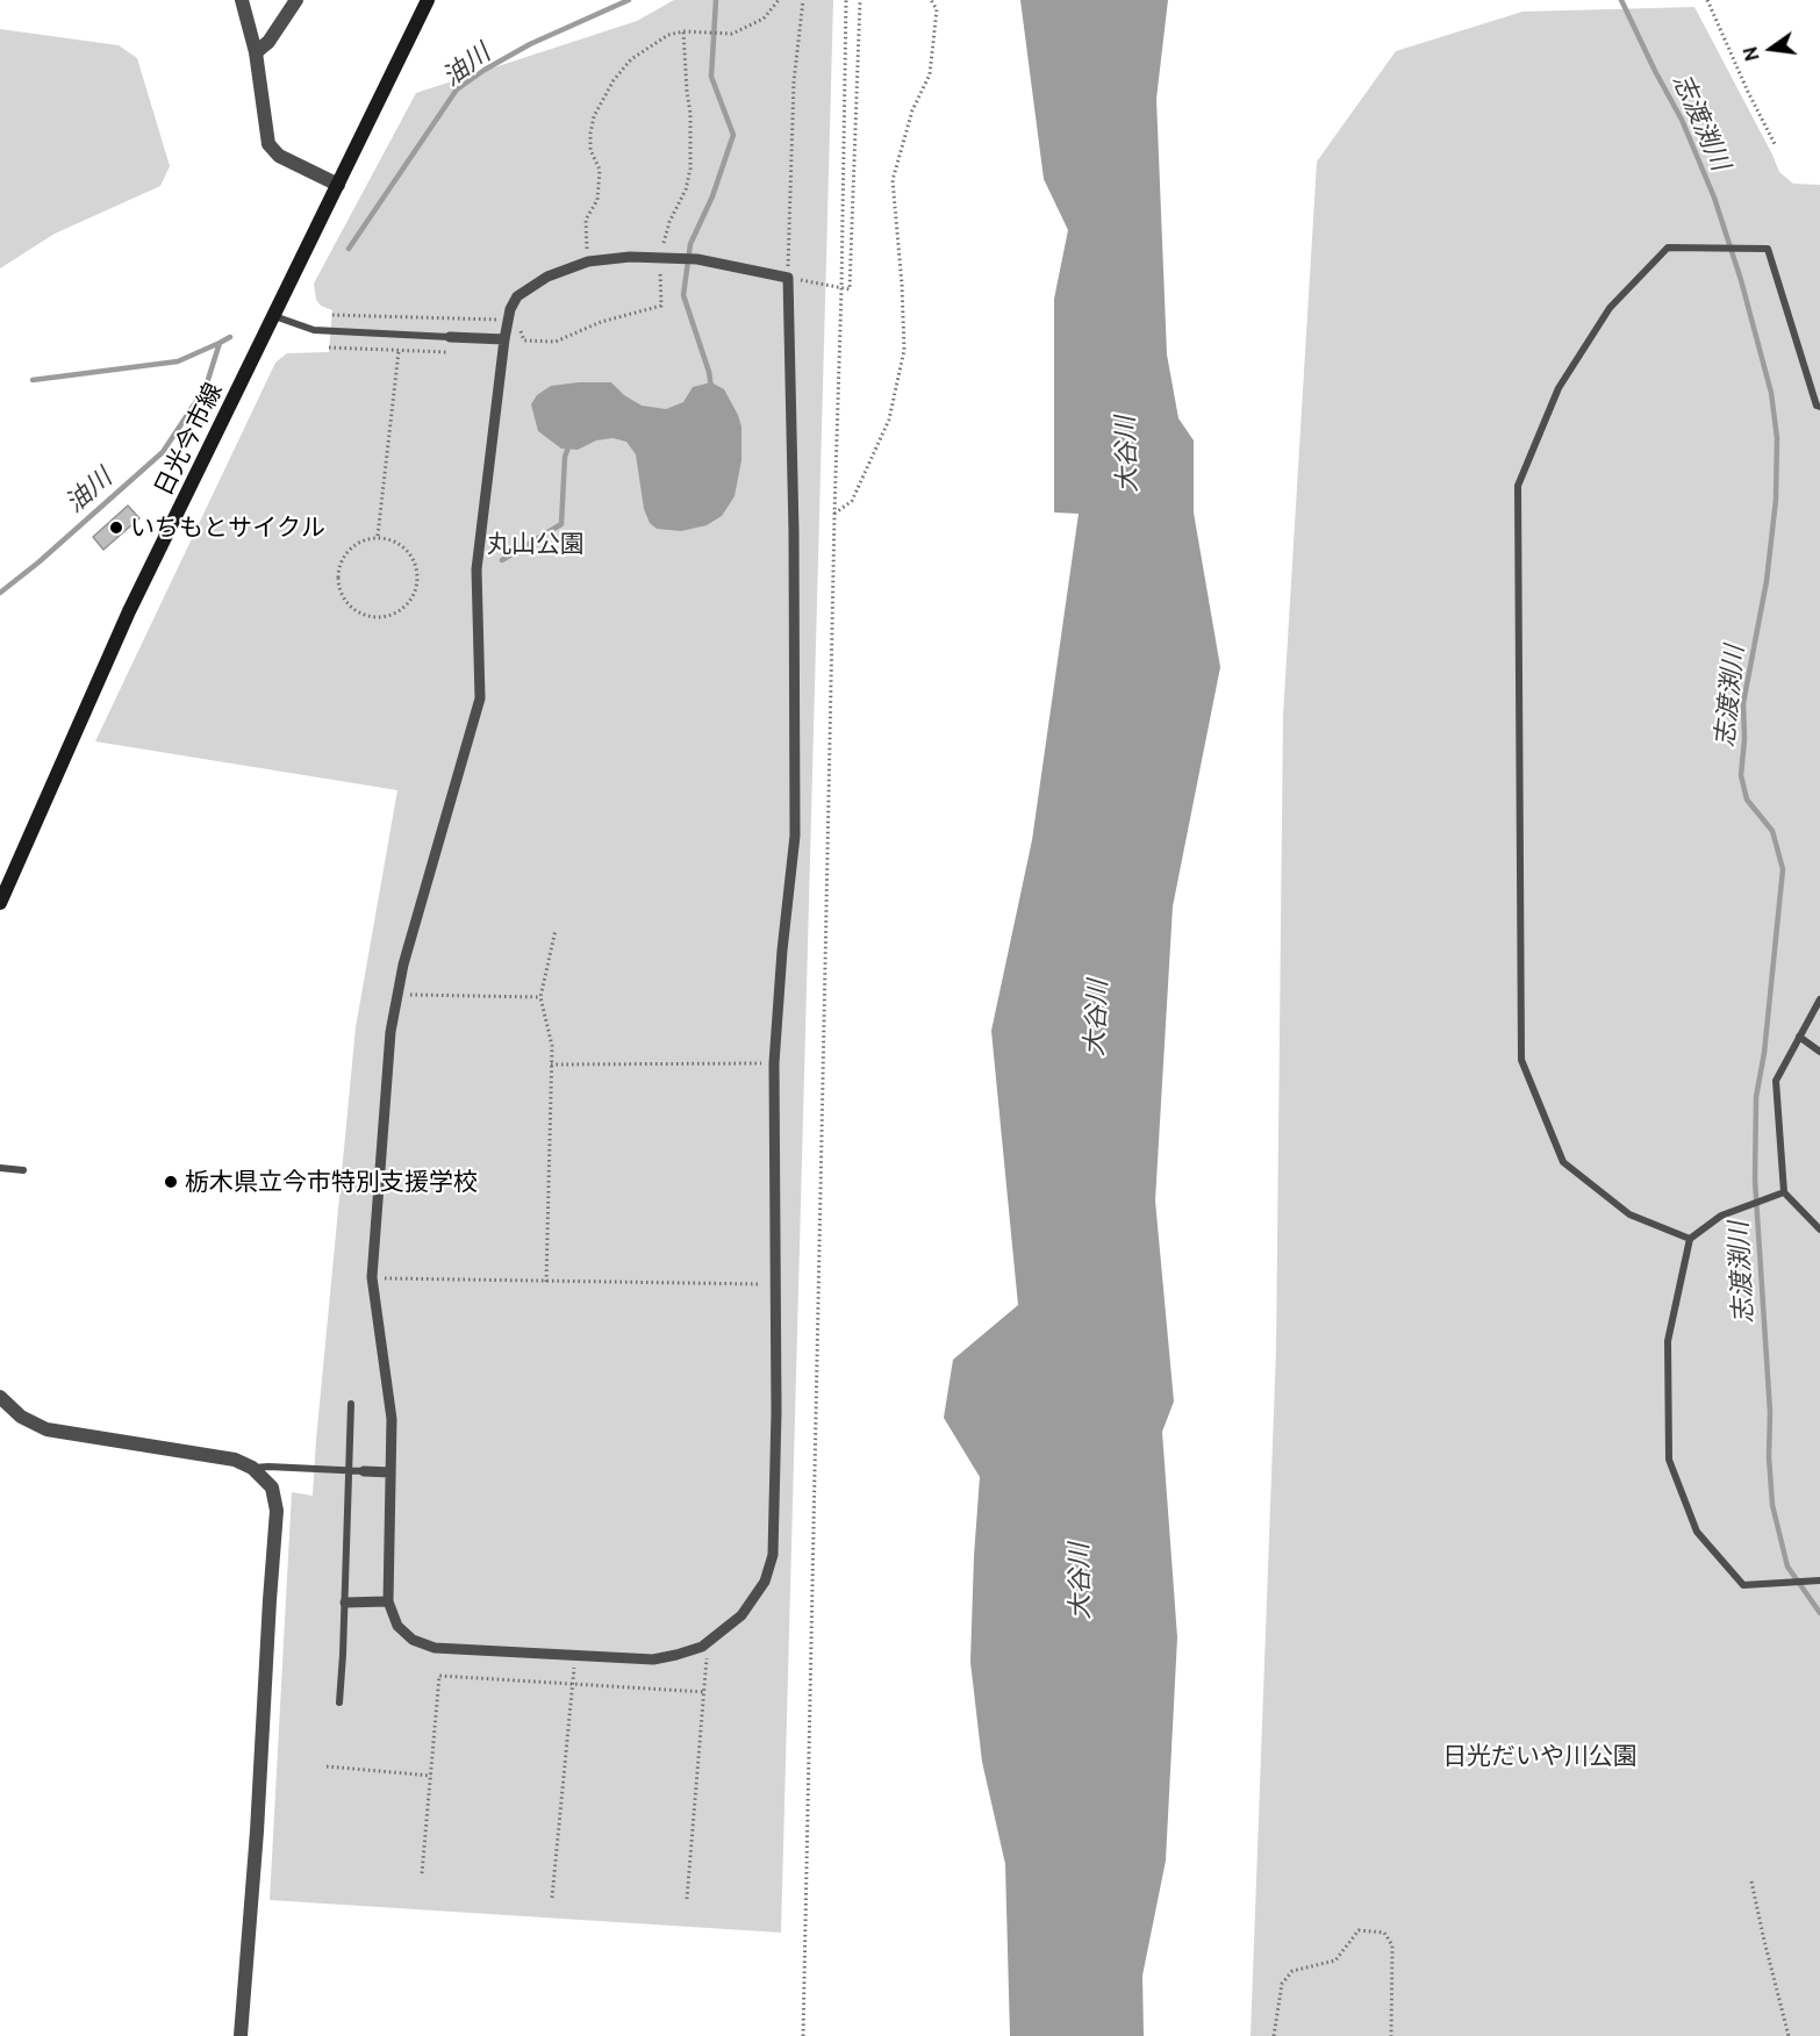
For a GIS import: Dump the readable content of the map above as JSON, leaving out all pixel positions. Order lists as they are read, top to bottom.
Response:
{
  "streets": {
    "main road": ["日光今市線"]
  },
  "water": ["油川", "志渡渕川", "大谷川"],
  "parks": ["丸山公園", "日光だいや川公園"],
  "places": ["いちもとサイクル", "栃木県立今市特別支援学校"],
  "north": "left"
}
